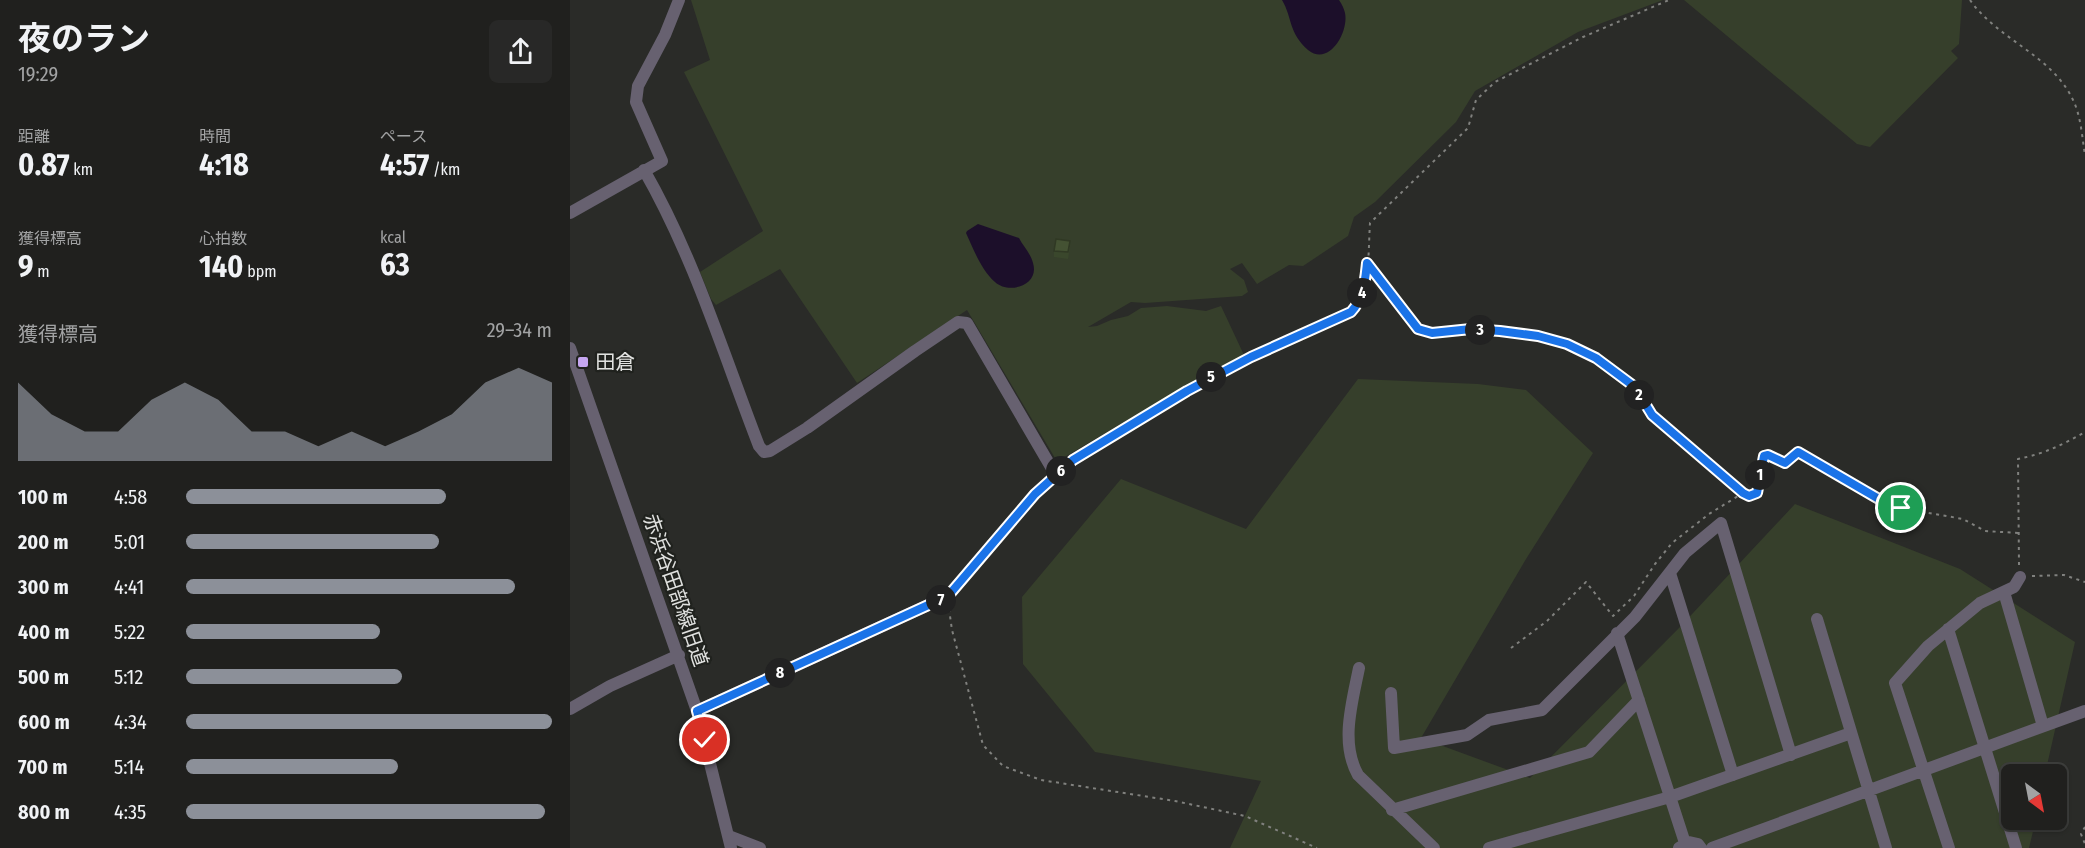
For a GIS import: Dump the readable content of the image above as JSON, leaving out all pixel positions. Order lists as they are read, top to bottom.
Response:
{
  "streets": {
    "street": ["赤浜谷田部線旧道"]
  },
  "places": {
    "transit": ["田倉"]
  },
  "north": "bottom right",
  "page": {
    "heading": ["夜のラン", "19:29"],
    "stats": [
      ["距離", "0.87 km"],
      ["時間", "4:18"],
      ["ペース", "4:57 /km"],
      ["獲得標高", "9 m"],
      ["心拍数", "140 bpm"],
      ["kcal", "63"]
    ],
    "pins": [
      "4",
      "3",
      "5",
      "2",
      "6",
      "1",
      "7",
      "8"
    ],
    "chart": ["獲得標高", "29–34 m"],
    "list": [
      {
        "name": "100 m",
        "note": "4:58"
      },
      {
        "name": "200 m",
        "note": "5:01"
      },
      {
        "name": "300 m",
        "note": "4:41"
      },
      {
        "name": "400 m",
        "note": "5:22"
      },
      {
        "name": "500 m",
        "note": "5:12"
      },
      {
        "name": "600 m",
        "note": "4:34"
      },
      {
        "name": "700 m",
        "note": "5:14"
      },
      {
        "name": "800 m",
        "note": "4:35"
      }
    ]
  }
}
